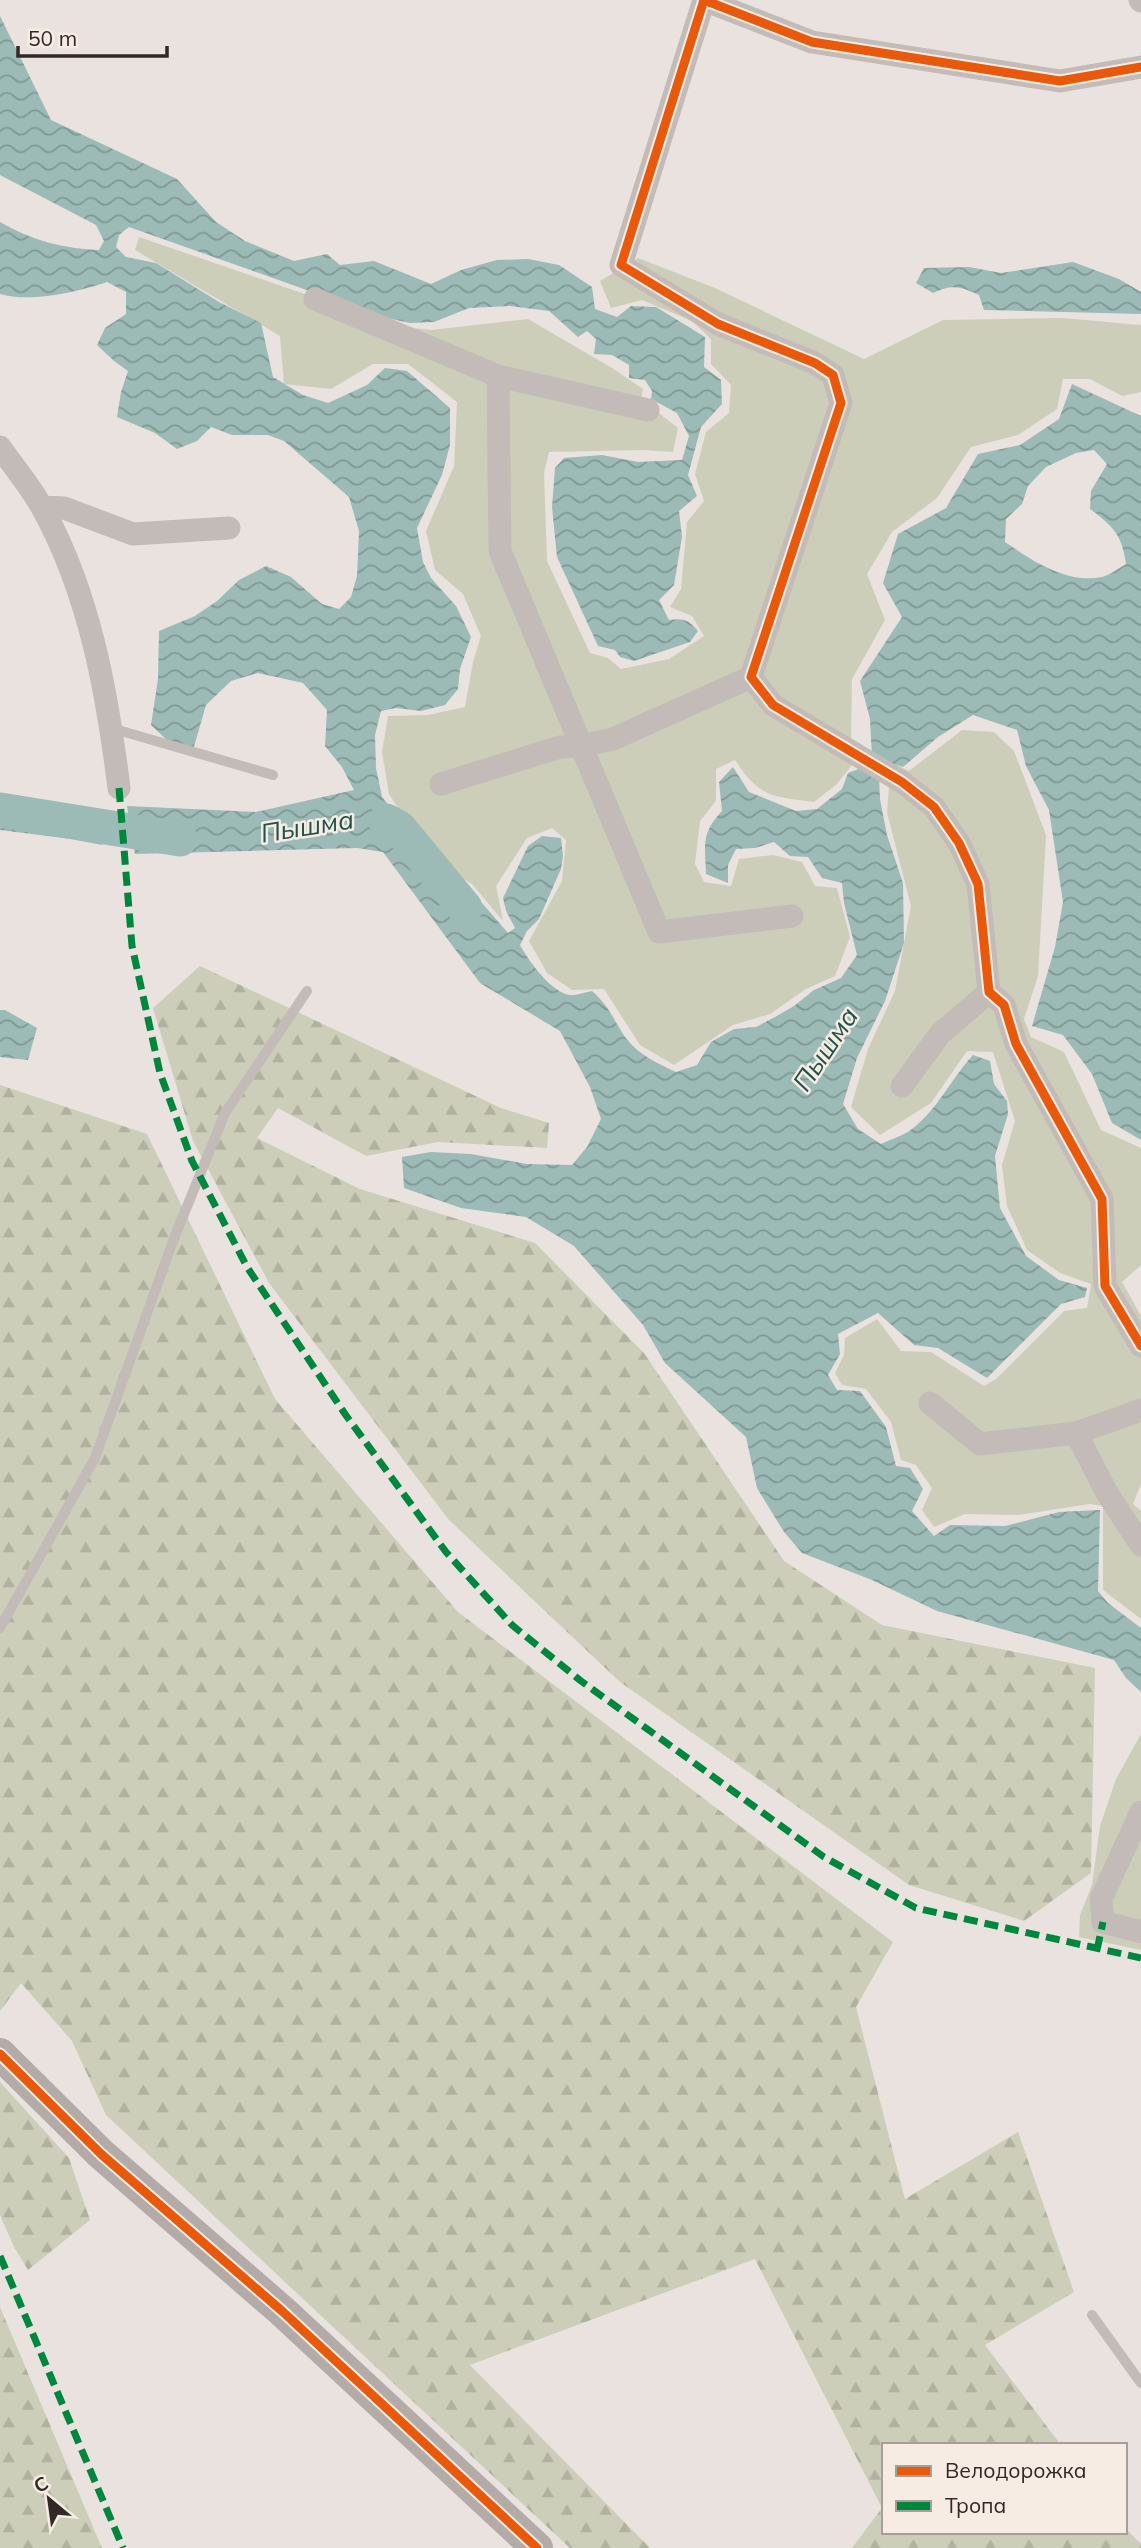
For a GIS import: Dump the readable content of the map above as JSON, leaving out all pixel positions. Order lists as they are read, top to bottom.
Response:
{
  "water": ["Пышма"],
  "legend": ["Велодорожка", "Тропа"],
  "scale_bar": "50 m",
  "north": "top left"
}
